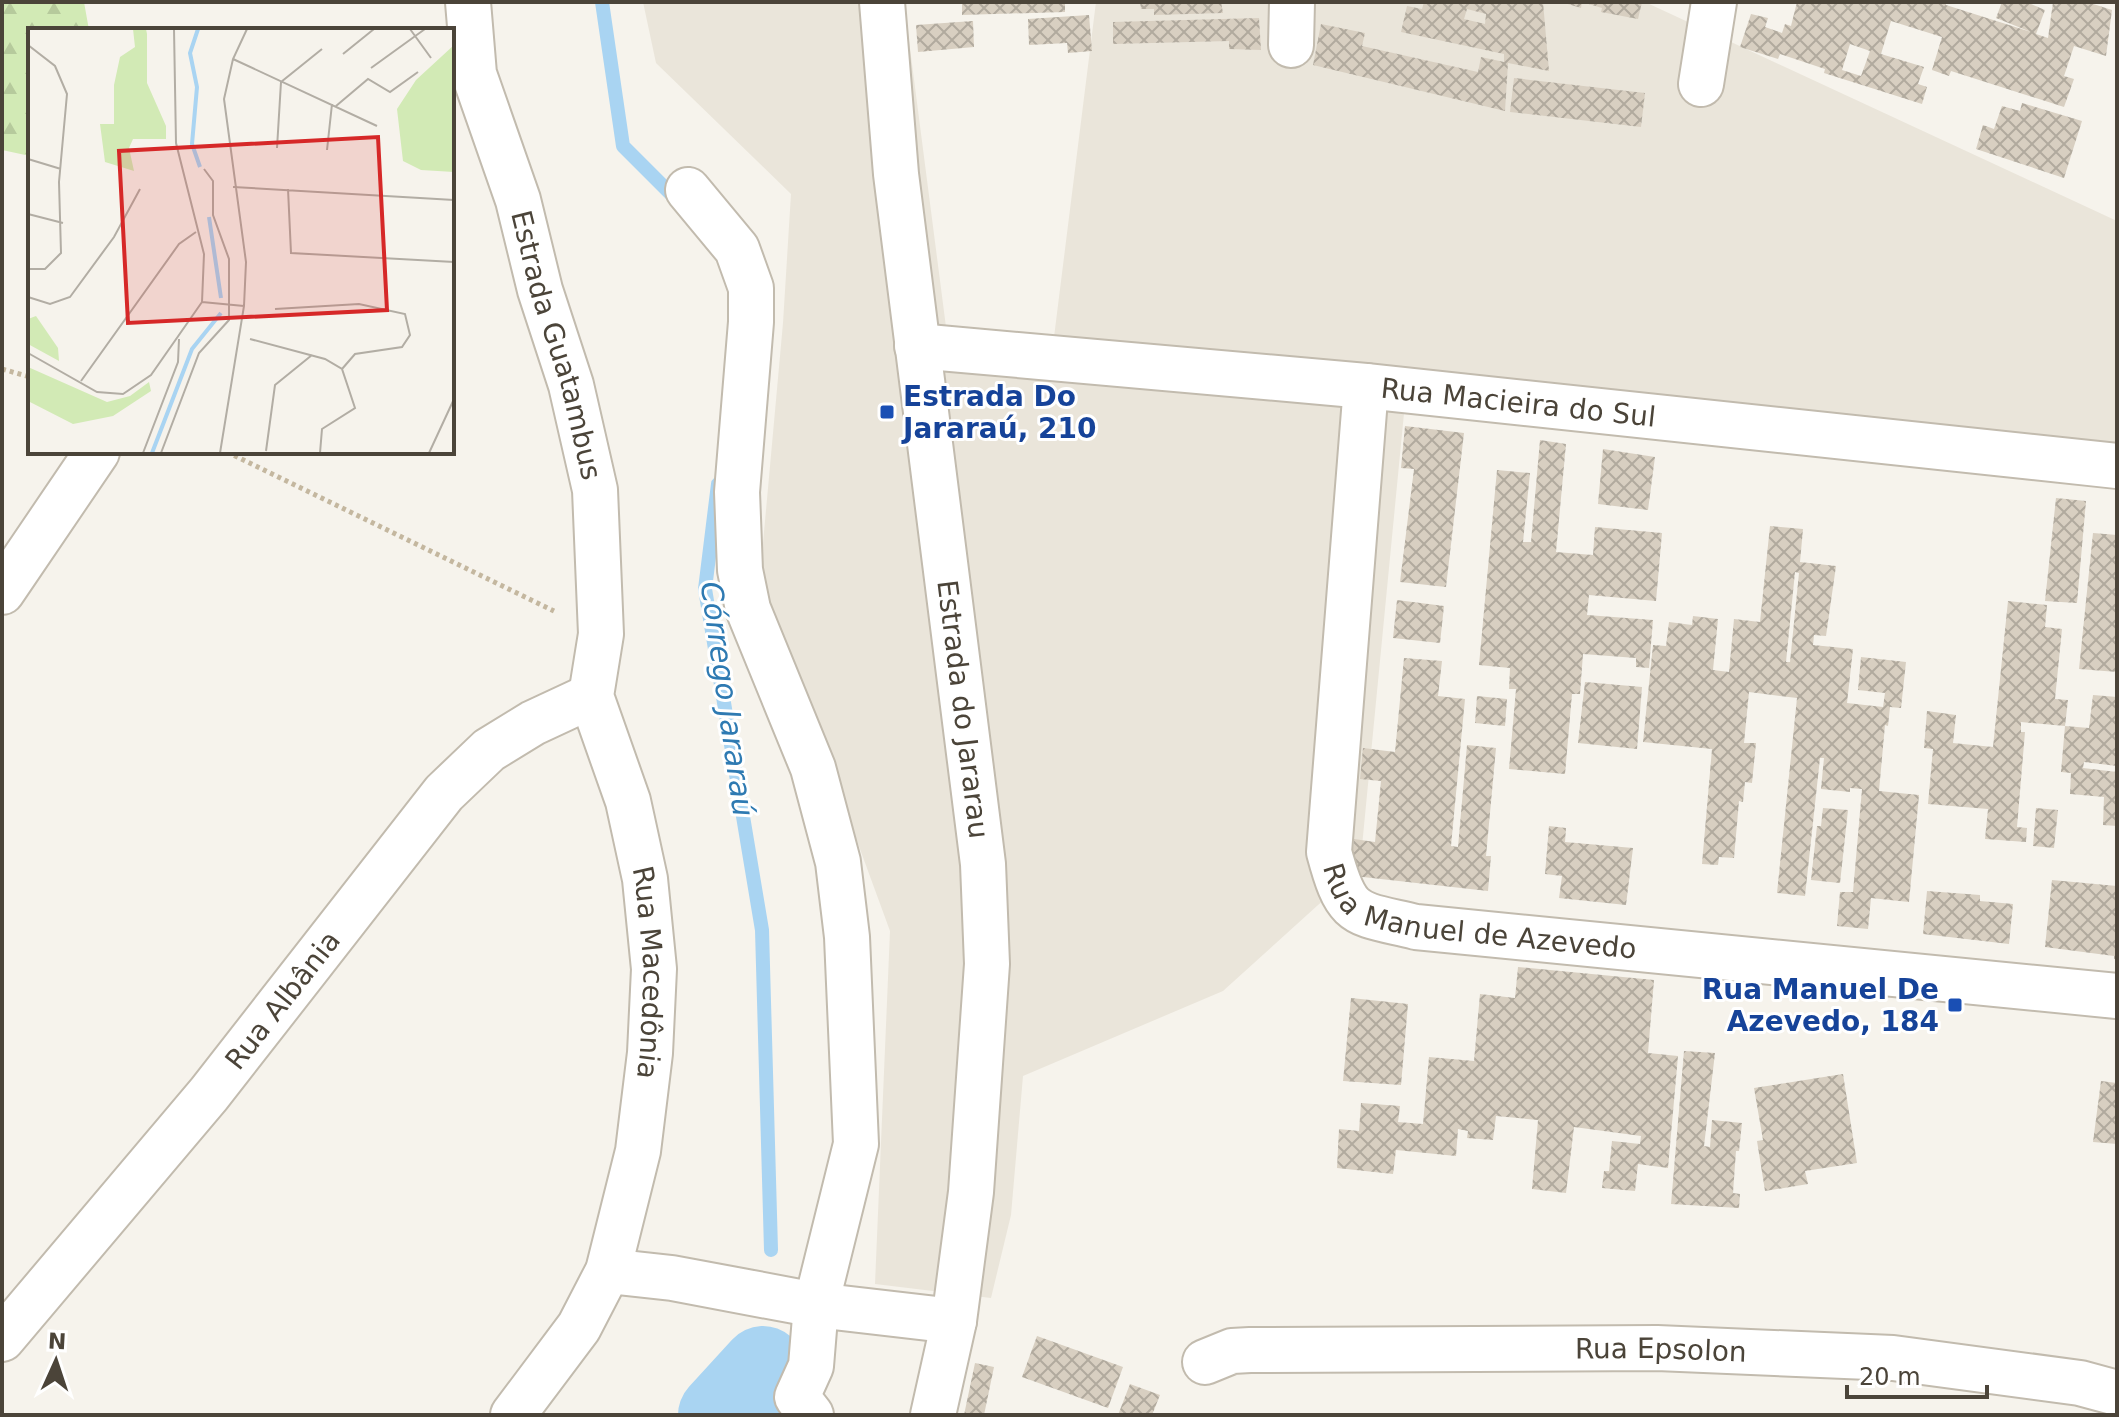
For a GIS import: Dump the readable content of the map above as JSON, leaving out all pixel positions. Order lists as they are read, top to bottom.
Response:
{
  "streets": {
    "street": [
      "Estrada Guatambus",
      "Rua Macieira do Sul",
      "Estrada do Jararau",
      "Rua Manuel de Azevedo",
      "Rua Macedônia",
      "Rua Albânia",
      "Rua Epsolon"
    ]
  },
  "crossings": [
    ["Estrada Guatambus", "Rua Macedônia"],
    ["Estrada Guatambus", "Rua Albânia"],
    ["Rua Macieira do Sul", "Estrada do Jararau"],
    ["Rua Macieira do Sul", "Rua Manuel de Azevedo"],
    ["Rua Macedônia", "Rua Albânia"]
  ],
  "water": ["Córrego Jararaú"],
  "places": {
    "transit": ["Estrada Do Jararaú, 210", "Rua Manuel De Azevedo, 184"]
  },
  "scale_bar": "20 m",
  "north": "top"
}
